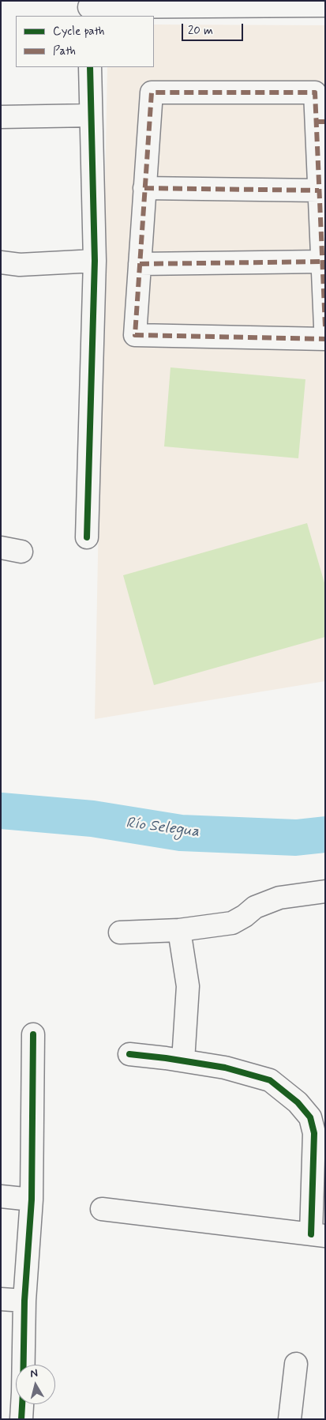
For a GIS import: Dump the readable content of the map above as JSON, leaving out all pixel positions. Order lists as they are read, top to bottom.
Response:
{
  "water": ["Río Selegua"],
  "legend": ["Cycle path", "Path"],
  "scale_bar": "20 m",
  "north": "top"
}
